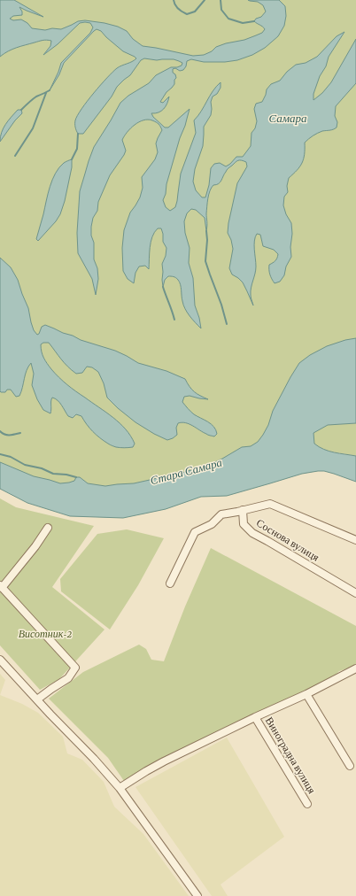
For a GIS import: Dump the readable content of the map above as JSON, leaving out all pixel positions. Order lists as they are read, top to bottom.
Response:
{
  "streets": {
    "street": ["Соснова вулиця", "Виноградна вулиця"]
  },
  "water": ["Самара", "Стара Самара"],
  "parks": ["Висотник-2"]
}
